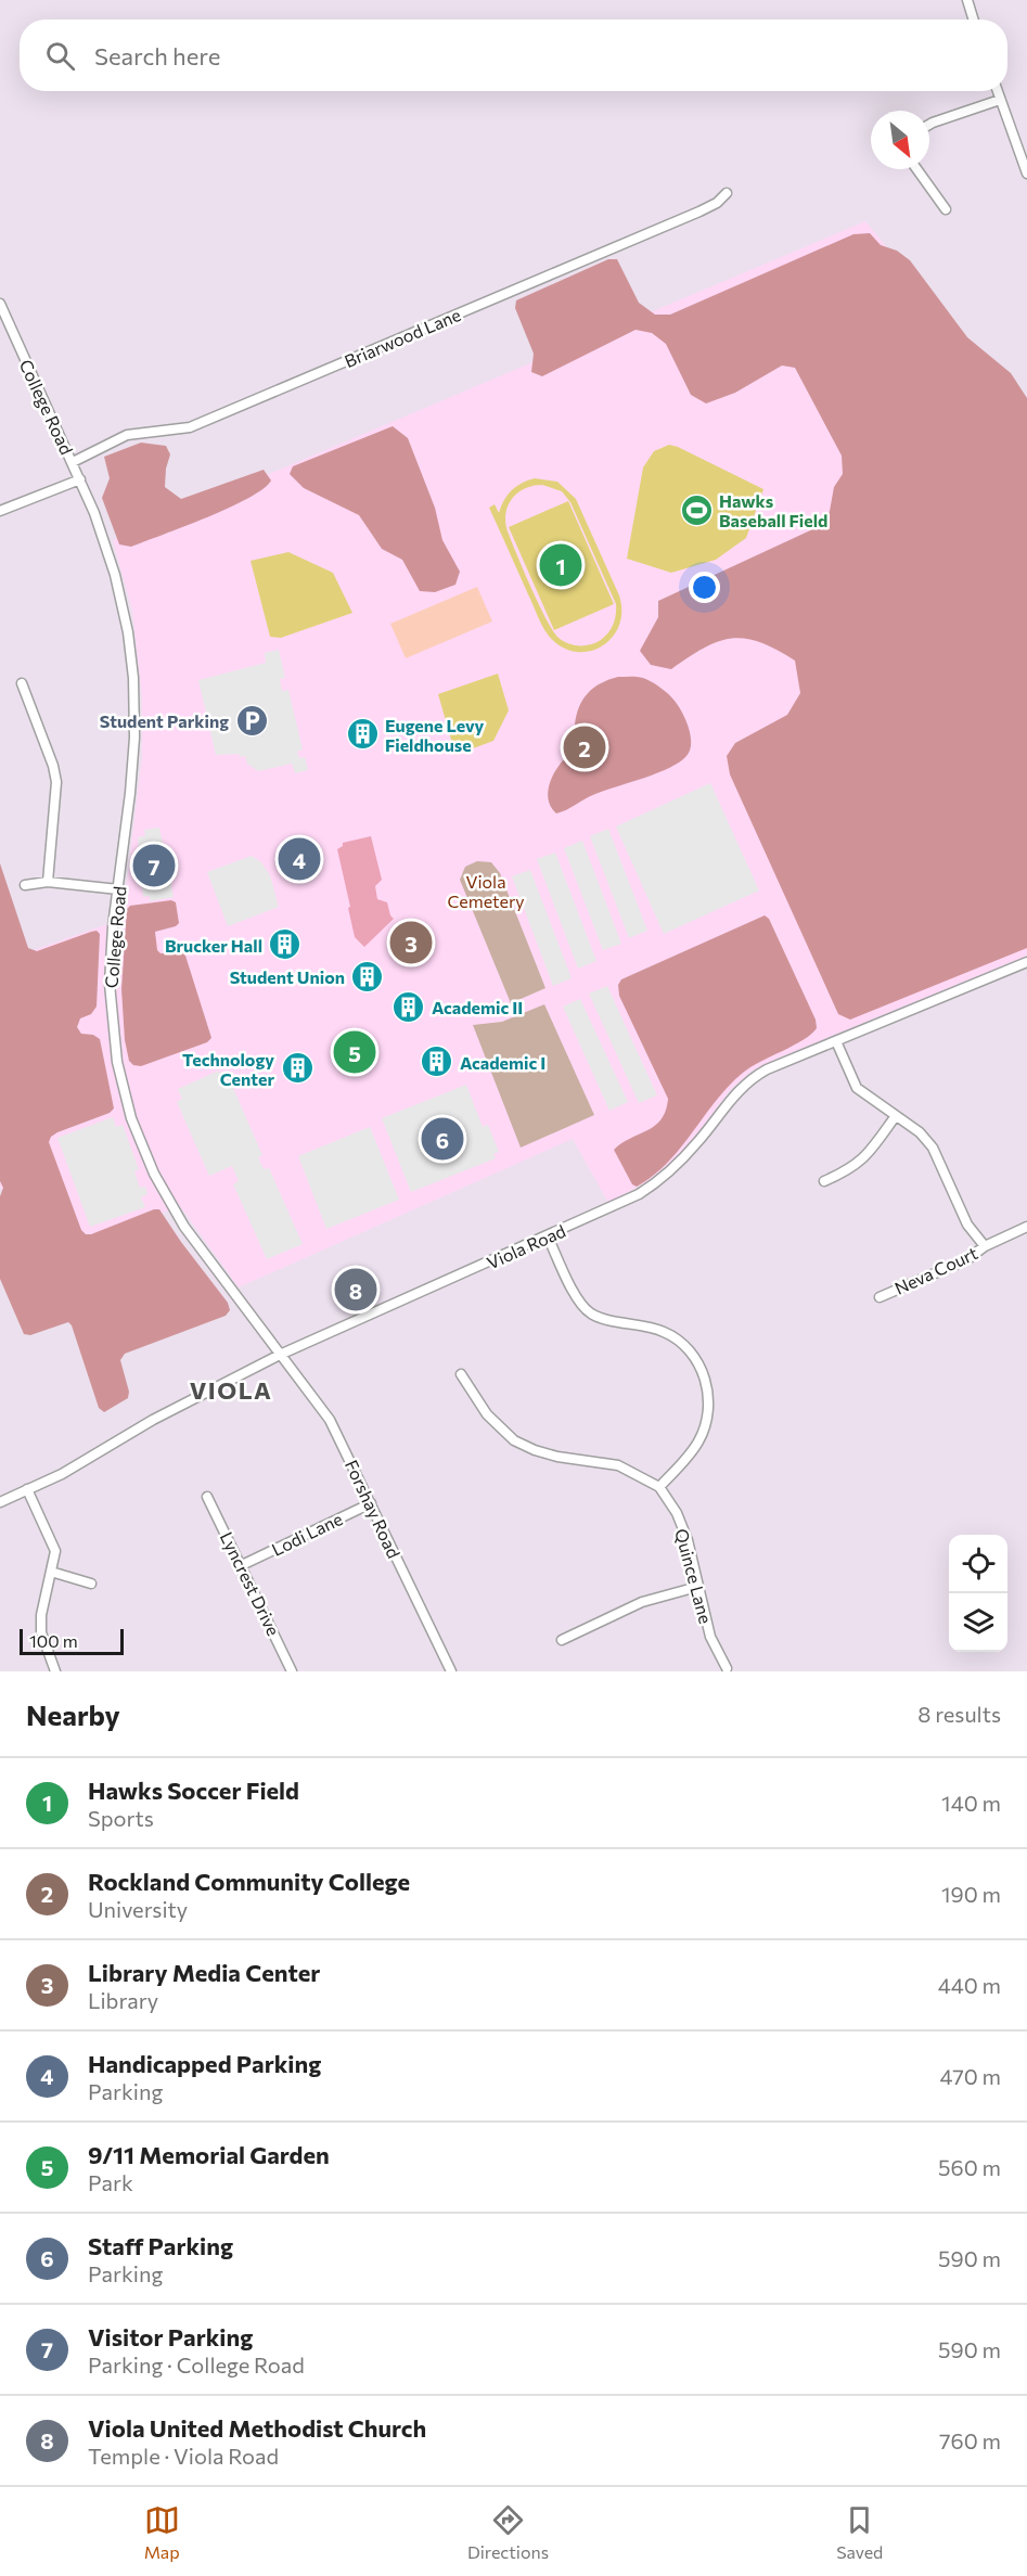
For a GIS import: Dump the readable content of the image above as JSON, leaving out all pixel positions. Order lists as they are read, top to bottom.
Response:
{
  "streets": {
    "street": [
      "Briarwood Lane",
      "College Road",
      "Viola Road",
      "Neva Court",
      "Forshay Road",
      "Lodi Lane",
      "Quince Lane",
      "Lyncrest Drive"
    ]
  },
  "crossings": [
    ["Briarwood Lane", "College Road"],
    ["College Road", "Viola Road"],
    ["College Road", "Forshay Road"],
    ["Viola Road", "Forshay Road"],
    ["Forshay Road", "Lodi Lane"],
    ["Lodi Lane", "Lyncrest Drive"]
  ],
  "districts": ["VIOLA"],
  "parks": ["Viola Cemetery"],
  "places": {
    "sports": ["Hawks Baseball Field"],
    "parking": ["Student Parking"],
    "building": [
      "Eugene Levy Fieldhouse",
      "Brucker Hall",
      "Student Union",
      "Academic II",
      "Academic I",
      "Technology Center"
    ]
  },
  "scale_bar": "100 m",
  "north": "bottom right",
  "page": {
    "search": "Search here",
    "pins": [
      "1",
      "2",
      "4",
      "7",
      "3",
      "5",
      "6",
      "8"
    ],
    "scale": "100 m",
    "heading": ["Nearby", "8 results"],
    "list": [
      {
        "mark": "1",
        "name": "Hawks Soccer Field",
        "note": "Sports",
        "value": "140 m"
      },
      {
        "mark": "2",
        "name": "Rockland Community College",
        "note": "University",
        "value": "190 m"
      },
      {
        "mark": "3",
        "name": "Library Media Center",
        "note": "Library",
        "value": "440 m"
      },
      {
        "mark": "4",
        "name": "Handicapped Parking",
        "note": "Parking",
        "value": "470 m"
      },
      {
        "mark": "5",
        "name": "9/11 Memorial Garden",
        "note": "Park",
        "value": "560 m"
      },
      {
        "mark": "6",
        "name": "Staff Parking",
        "note": "Parking",
        "value": "590 m"
      },
      {
        "mark": "7",
        "name": "Visitor Parking",
        "note": "Parking · College Road",
        "value": "590 m"
      },
      {
        "mark": "8",
        "name": "Viola United Methodist Church",
        "note": "Temple · Viola Road",
        "value": "760 m"
      }
    ],
    "nav": ["Map", "Directions", "Saved"]
  }
}
